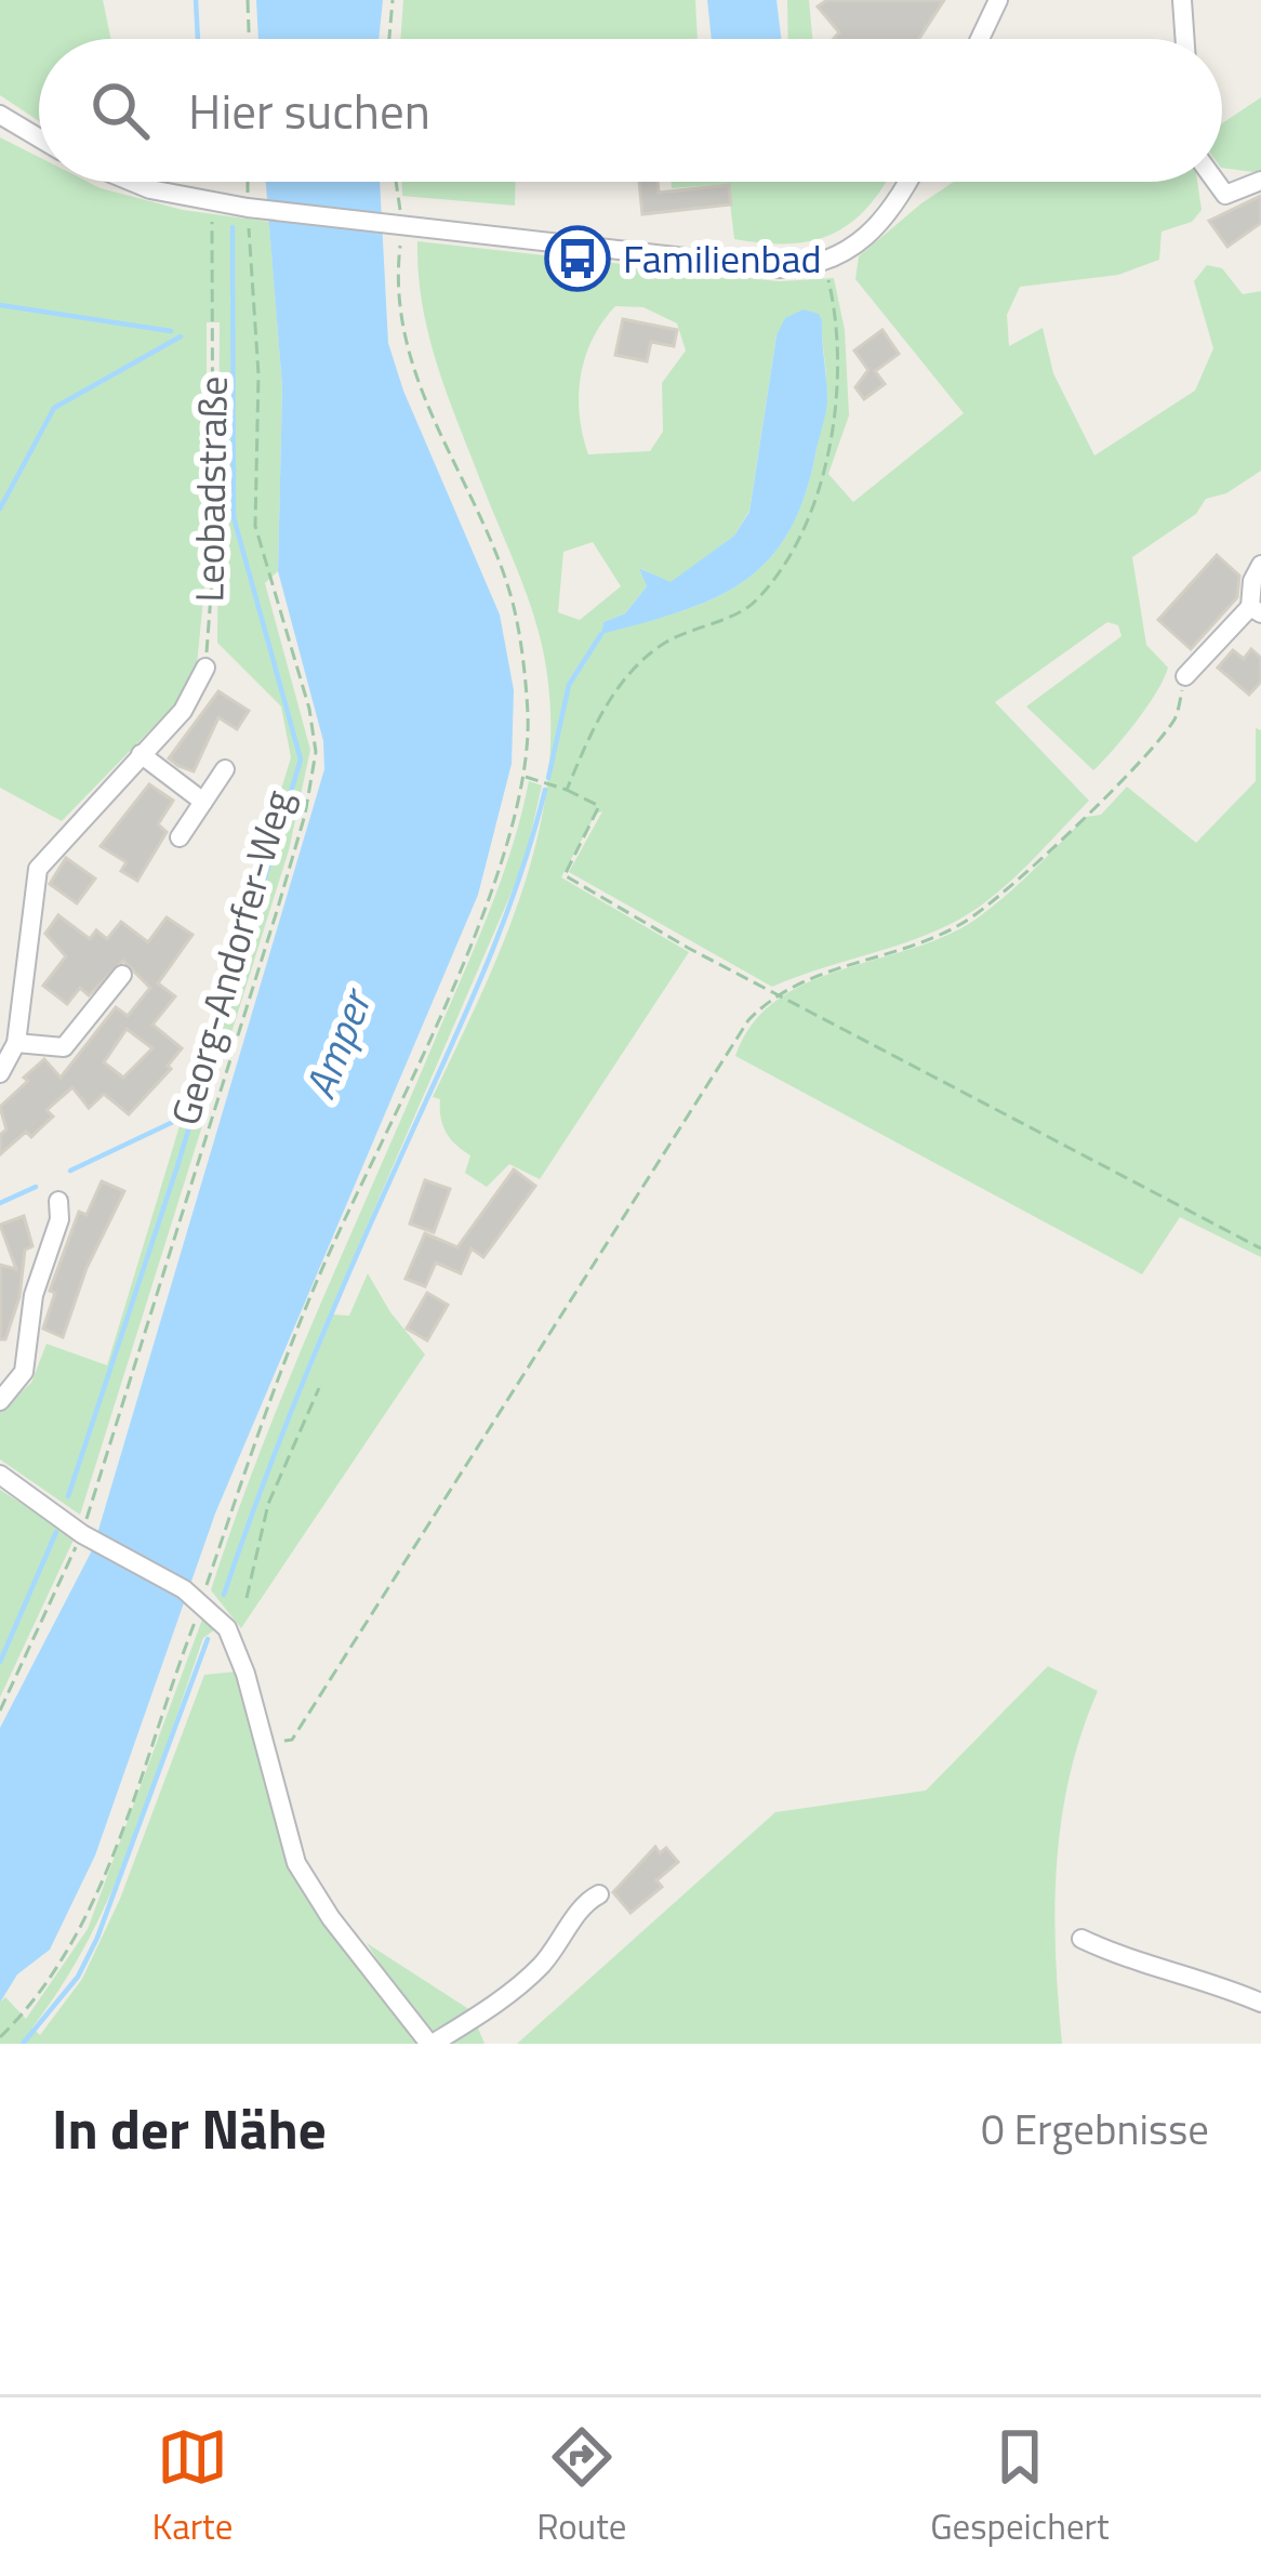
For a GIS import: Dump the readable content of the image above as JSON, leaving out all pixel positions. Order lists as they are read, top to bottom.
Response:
{
  "streets": {
    "path": ["Leobadstraße", "Georg-Andorfer-Weg"]
  },
  "water": ["Amper"],
  "places": {
    "bus stop": ["Familienbad"]
  },
  "page": {
    "search": "Hier suchen",
    "heading": ["In der Nähe", "0 Ergebnisse"],
    "nav": ["Karte", "Route", "Gespeichert"]
  }
}
